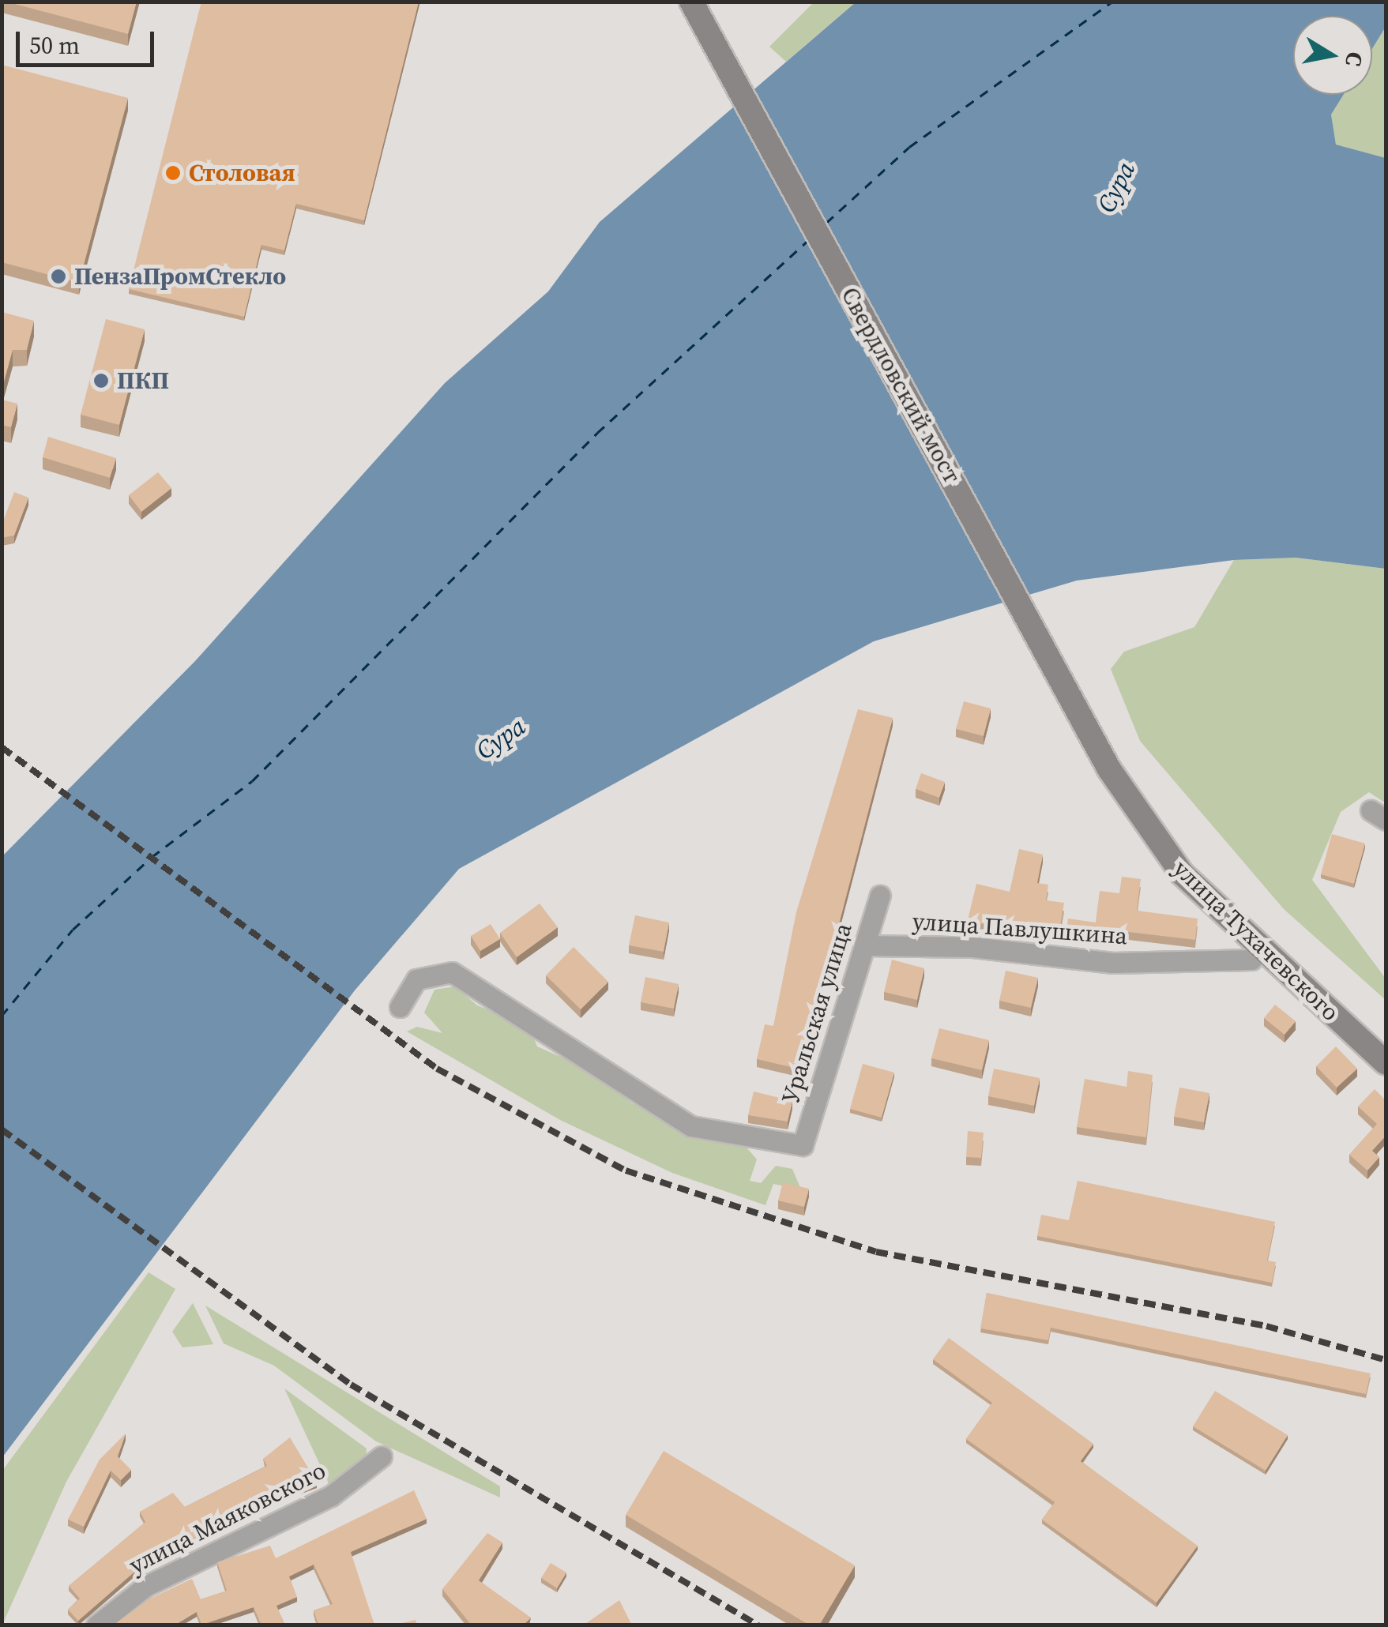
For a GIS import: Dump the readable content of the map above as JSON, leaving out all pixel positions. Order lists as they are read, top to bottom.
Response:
{
  "streets": {
    "main road": ["Свердловский мост", "улица Тухачевского"],
    "street": ["улица Павлушкина", "Уральская улица", "улица Маяковского"]
  },
  "crossings": [
    ["Свердловский мост", "улица Тухачевского"],
    ["улица Павлушкина", "улица Тухачевского"],
    ["улица Павлушкина", "Уральская улица"]
  ],
  "water": ["Сура"],
  "places": ["Столовая", "ПензаПромСтекло", "ПКП"],
  "scale_bar": "50 m",
  "north": "right"
}
